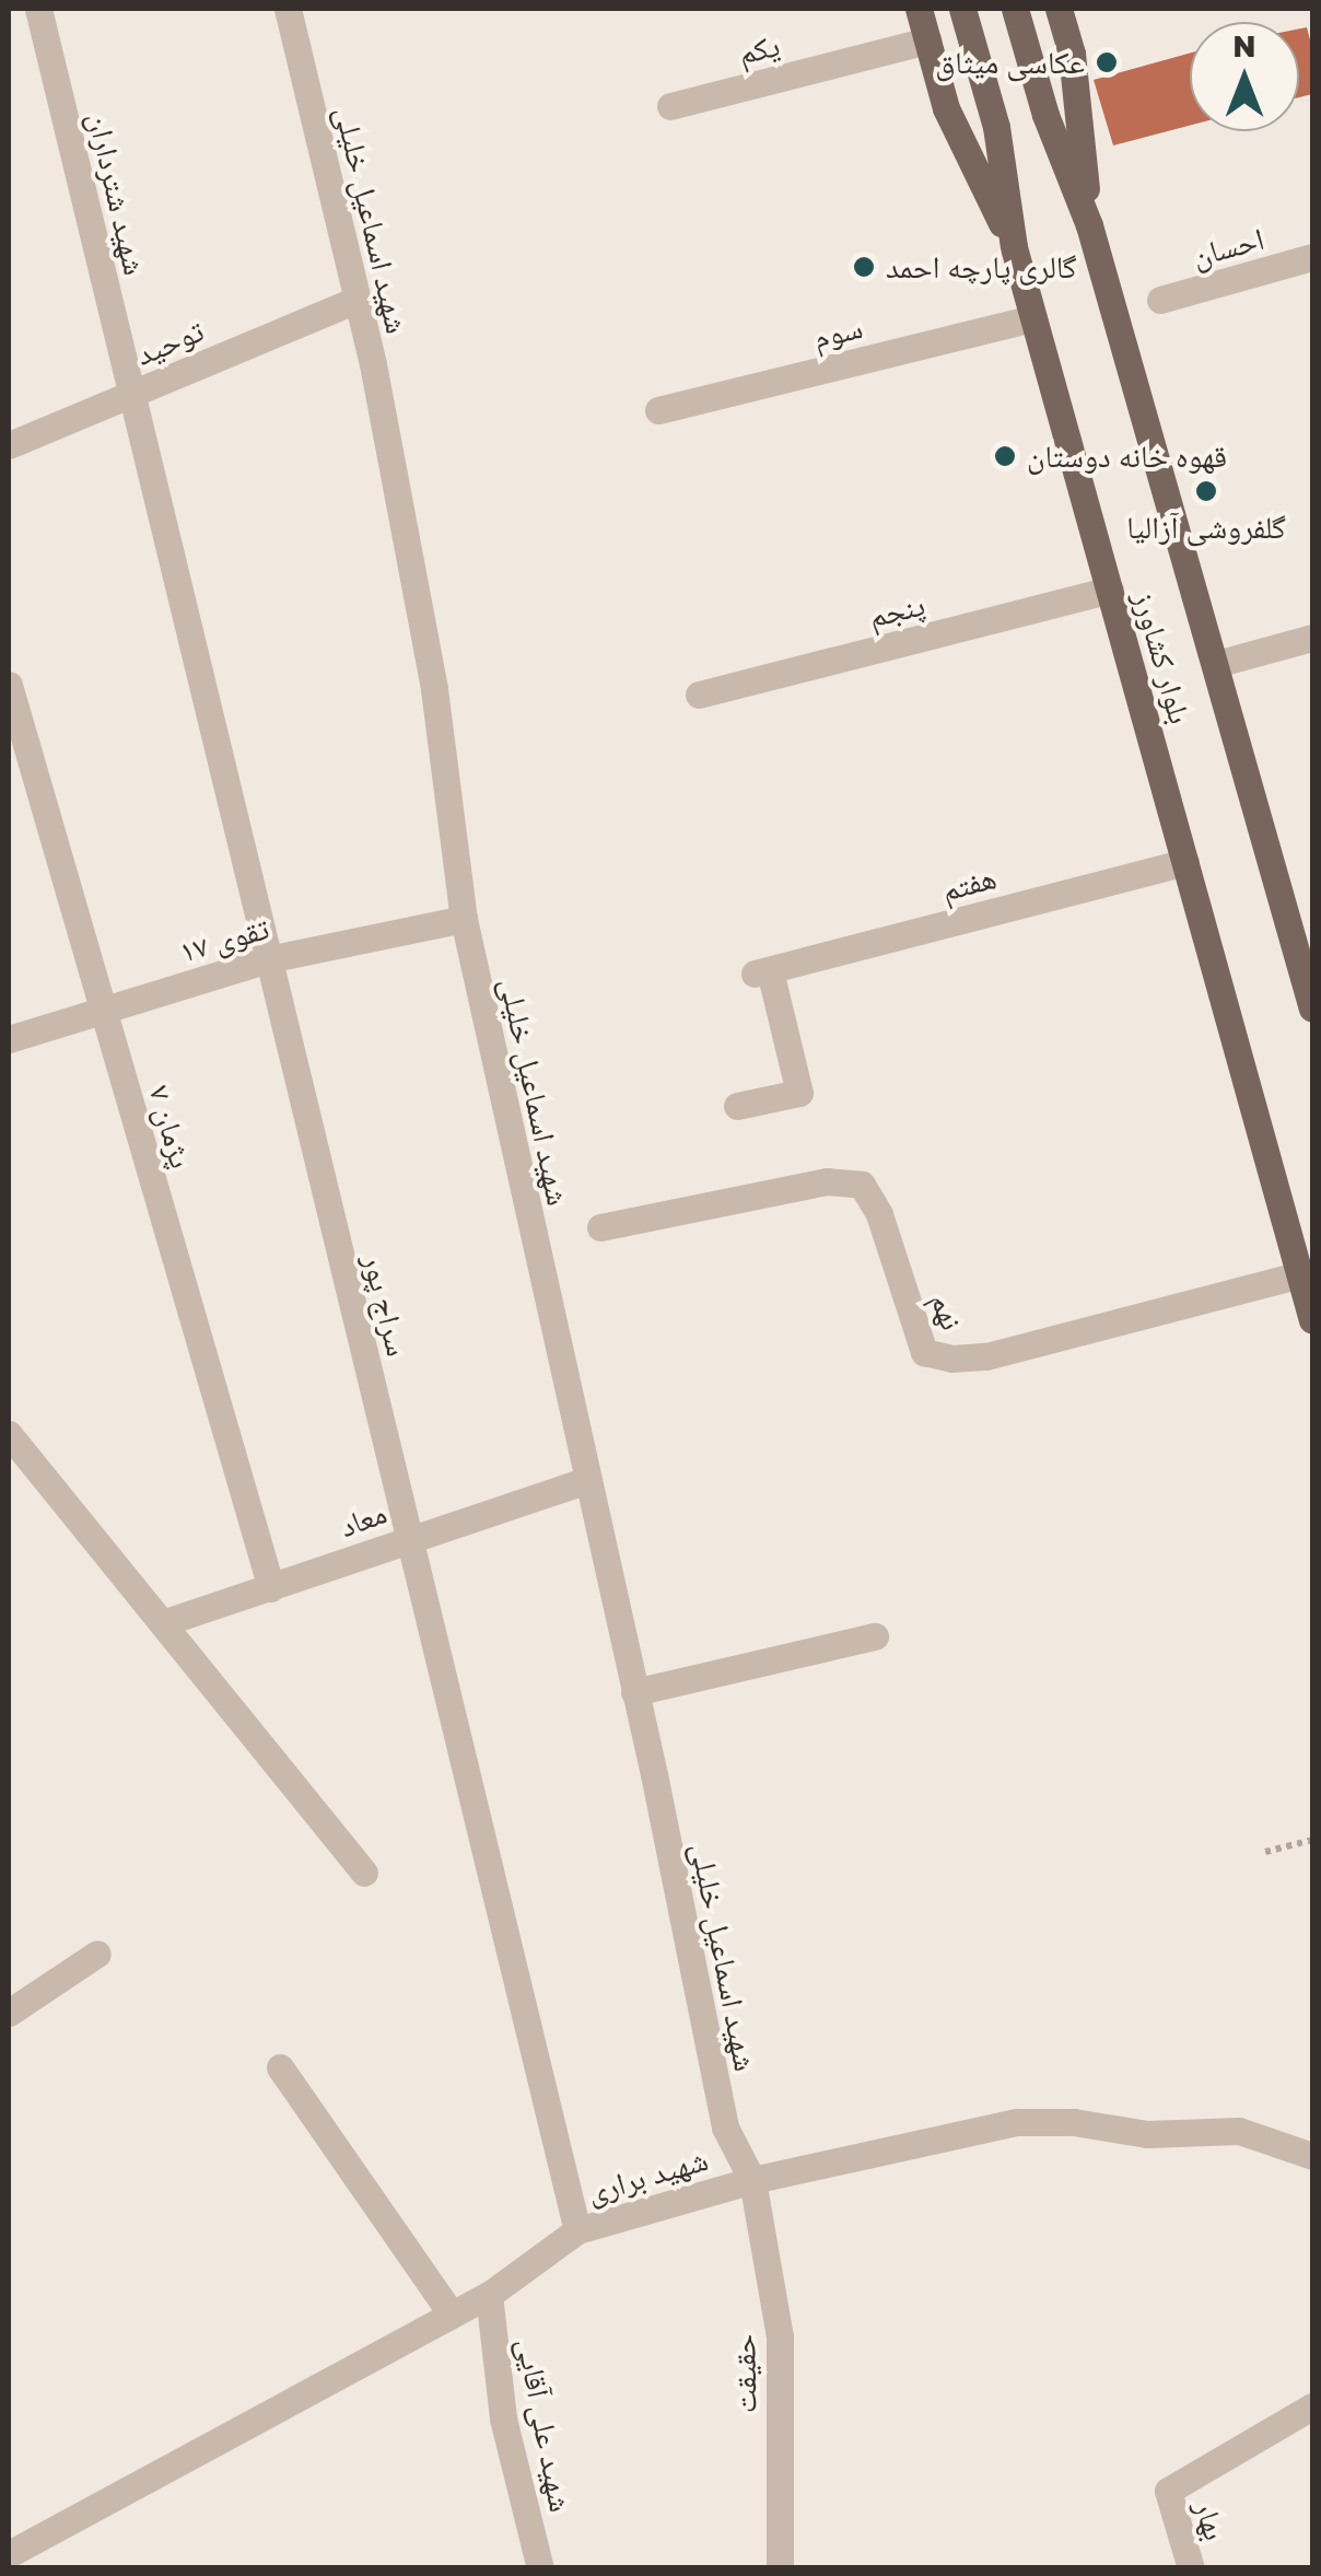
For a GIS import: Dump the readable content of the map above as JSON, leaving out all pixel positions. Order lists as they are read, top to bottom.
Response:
{
  "streets": {
    "main road": ["بلوار کشاورز"],
    "street": [
      "یکم",
      "شهید شترداران",
      "شهید اسماعیل خلیلی",
      "احسان",
      "سوم",
      "توحید",
      "پنجم",
      "هفتم",
      "تقوی ۱۷",
      "پژمان ۷",
      "سراج پور",
      "نهم",
      "معاد",
      "شهید براری",
      "حقیقت",
      "شهید علی آقایی",
      "بهار"
    ]
  },
  "crossings": [
    ["شهید شترداران", "توحید"],
    ["شهید شترداران", "سراج پور"],
    ["شهید اسماعیل خلیلی", "توحید"],
    ["شهید اسماعیل خلیلی", "تقوی ۱۷"],
    ["شهید اسماعیل خلیلی", "معاد"],
    ["شهید اسماعیل خلیلی", "شهید براری"],
    ["شهید اسماعیل خلیلی", "حقیقت"],
    ["سوم", "بلوار کشاورز"],
    ["توحید", "سراج پور"],
    ["پنجم", "بلوار کشاورز"],
    ["بلوار کشاورز", "هفتم"],
    ["بلوار کشاورز", "نهم"],
    ["تقوی ۱۷", "پژمان ۷"],
    ["تقوی ۱۷", "سراج پور"],
    ["پژمان ۷", "معاد"],
    ["سراج پور", "معاد"],
    ["سراج پور", "شهید براری"],
    ["شهید براری", "حقیقت"],
    ["شهید براری", "شهید علی آقایی"]
  ],
  "places": [
    "عکاسی میثاق",
    "گالری پارچه احمد",
    "قهوه خانه دوستان",
    "گلفروشی آزالیا"
  ],
  "north": "top"
}
